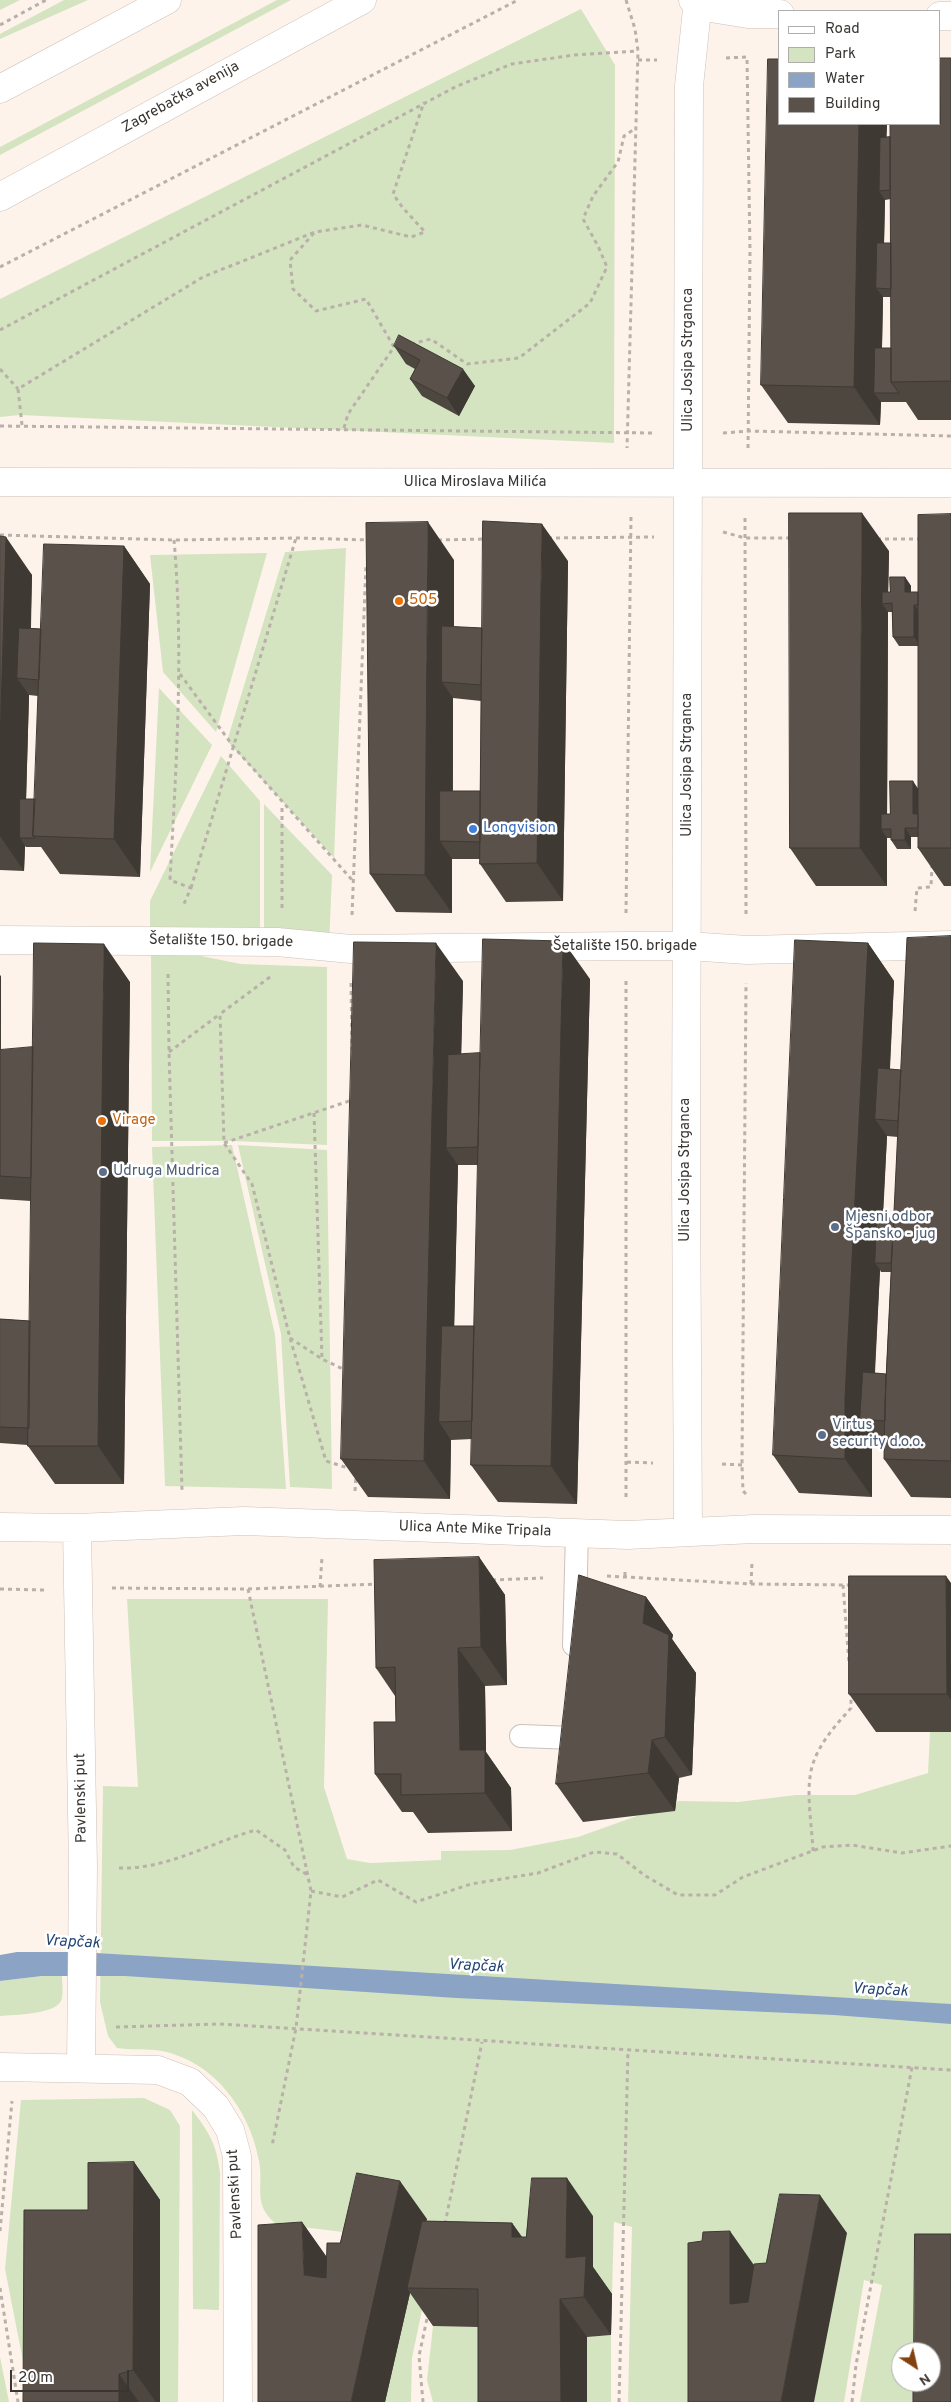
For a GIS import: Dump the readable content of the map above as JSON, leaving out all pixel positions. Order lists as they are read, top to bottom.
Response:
{
  "streets": {
    "street": [
      "Zagrebačka avenija",
      "Ulica Josipa Strganca",
      "Ulica Miroslava Milića",
      "Šetalište 150. brigade",
      "Ulica Ante Mike Tripala",
      "Pavlenski put"
    ]
  },
  "crossings": [
    ["Ulica Josipa Strganca", "Ulica Miroslava Milića"],
    ["Ulica Josipa Strganca", "Šetalište 150. brigade"],
    ["Ulica Josipa Strganca", "Ulica Ante Mike Tripala"],
    ["Ulica Ante Mike Tripala", "Pavlenski put"]
  ],
  "water": ["Vrapčak"],
  "places": [
    "505",
    "Longvision",
    "Virage",
    "Udruga Mudrica",
    "Mjesni odbor Špansko - jug",
    "Virtus security d.o.o."
  ],
  "legend": [
    "Road",
    "Park",
    "Water",
    "Building"
  ],
  "scale_bar": "20 m",
  "north": "bottom right"
}
